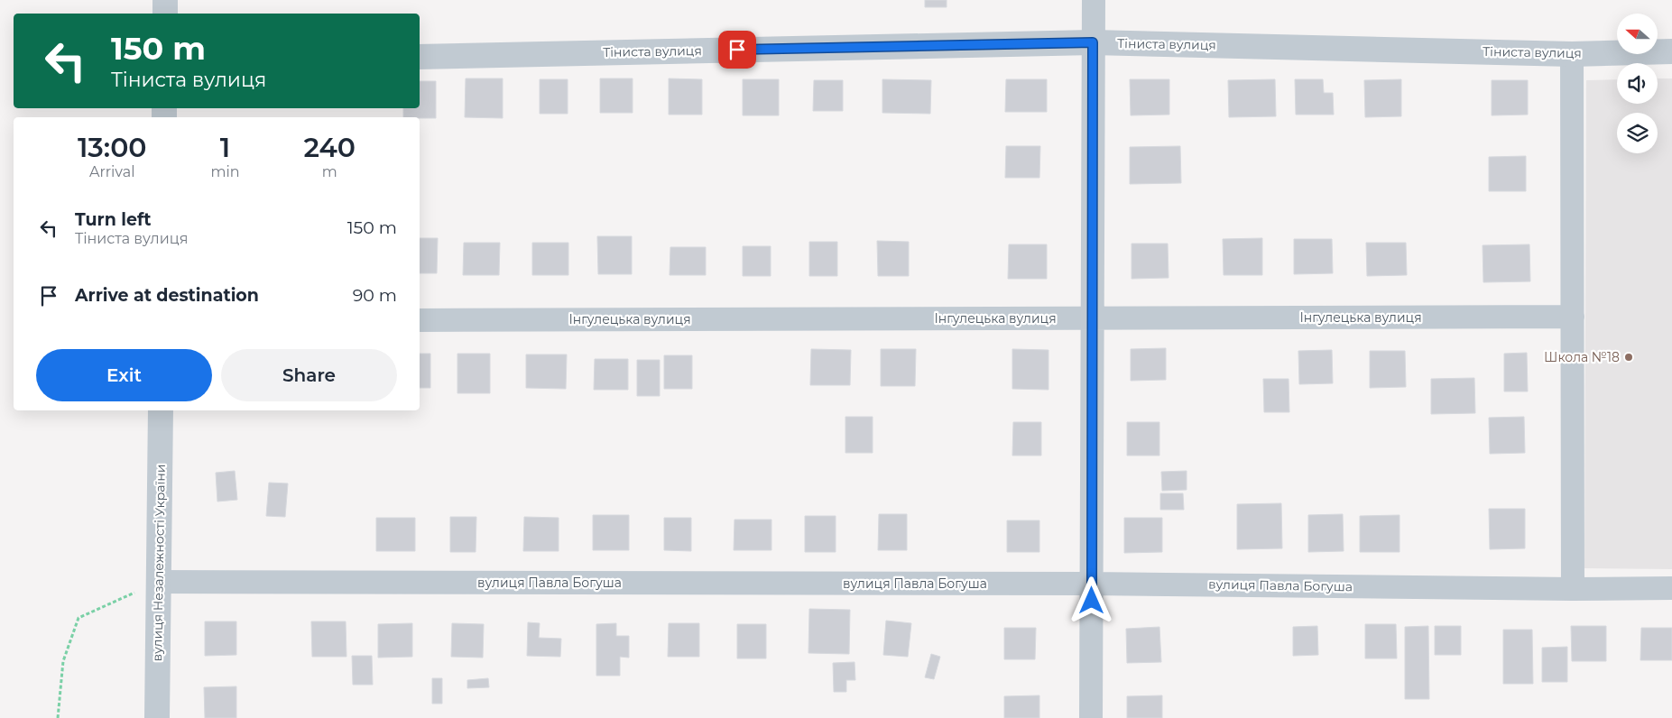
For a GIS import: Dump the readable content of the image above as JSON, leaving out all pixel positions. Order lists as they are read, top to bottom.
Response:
{
  "streets": {
    "street": [
      "Тіниста вулиця",
      "Інгулецька вулиця",
      "вулиця Незалежності України",
      "вулиця Павла Богуша"
    ]
  },
  "crossings": [
    ["вулиця Незалежності України", "вулиця Павла Богуша"]
  ],
  "places": ["Школа №18"],
  "north": "left",
  "page": {
    "turn": ["150 m", "Тіниста вулиця"],
    "eta": [
      "13:00",
      "Arrival",
      "1",
      "min",
      "240",
      "m"
    ],
    "list": [
      {
        "name": "Turn left",
        "note": "Тіниста вулиця",
        "value": "150 m"
      },
      {
        "name": "Arrive at destination",
        "value": "90 m"
      }
    ],
    "buttons": ["Exit", "Share"]
  }
}
